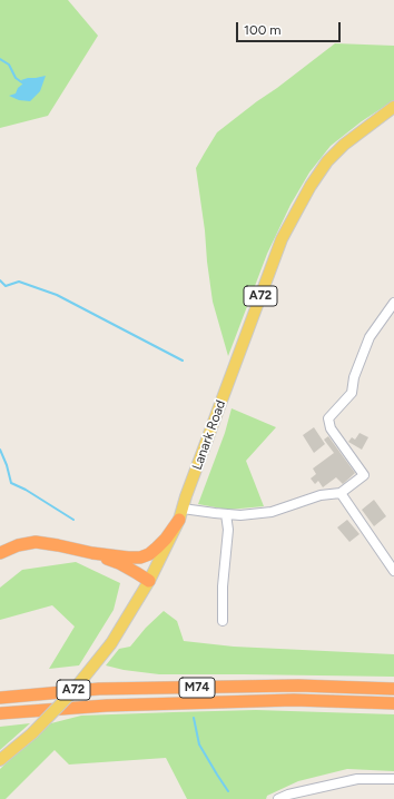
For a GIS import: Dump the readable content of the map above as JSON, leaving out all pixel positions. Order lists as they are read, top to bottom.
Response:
{
  "streets": {
    "highway": ["M74"],
    "main road": ["A72", "Lanark Road"]
  },
  "scale_bar": "100 m"
}
